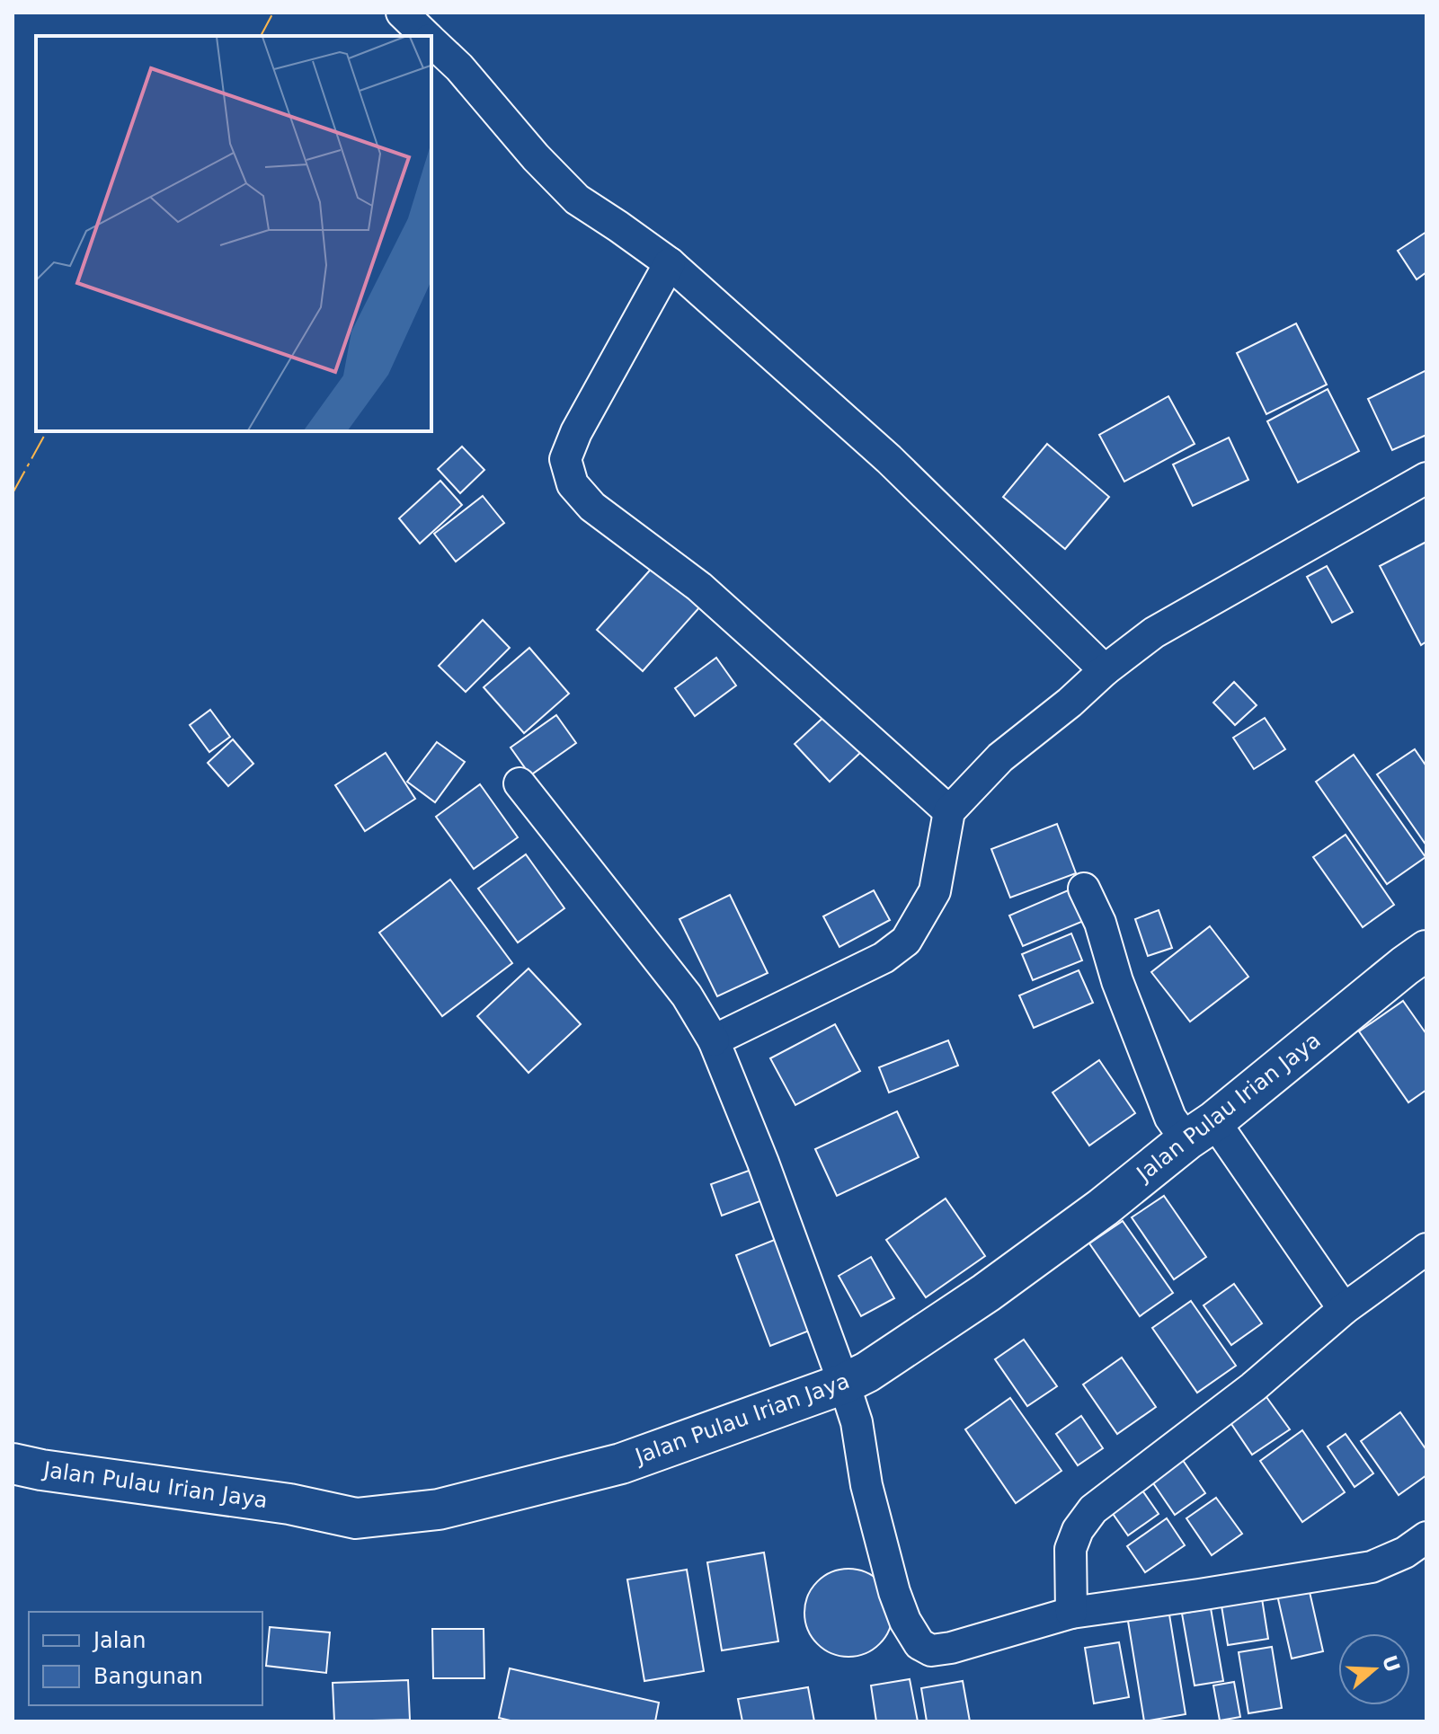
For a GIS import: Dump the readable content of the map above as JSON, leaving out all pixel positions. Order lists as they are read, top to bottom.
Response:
{
  "streets": {
    "street": ["Jalan Pulau Irian Jaya"]
  },
  "legend": ["Jalan", "Bangunan"],
  "north": "right"
}
